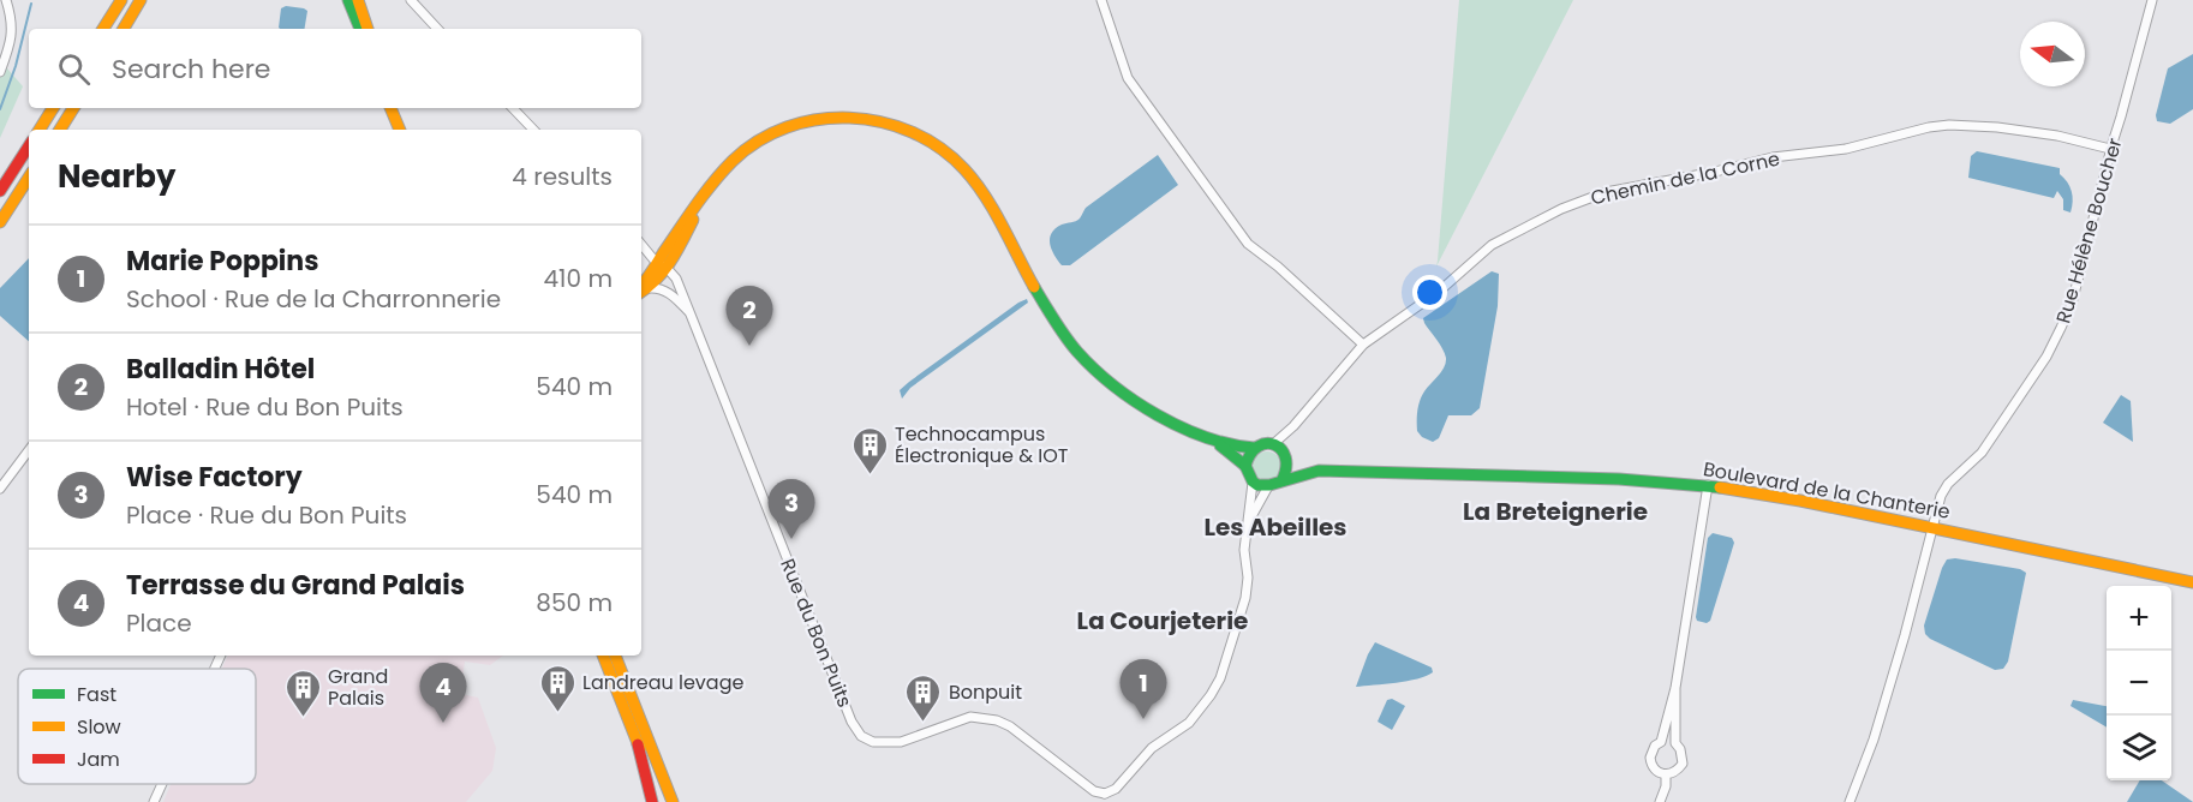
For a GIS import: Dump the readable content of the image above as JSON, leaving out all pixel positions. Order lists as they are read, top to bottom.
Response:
{
  "streets": {
    "main road": ["Boulevard de la Chanterie"],
    "street": ["Chemin de la Corne", "Rue Hélène Boucher", "Rue du Bon Puits"]
  },
  "crossings": [
    ["Chemin de la Corne", "Rue Hélène Boucher"],
    ["Chemin de la Corne", "Boulevard de la Chanterie"],
    ["Rue Hélène Boucher", "Boulevard de la Chanterie"]
  ],
  "districts": ["La Breteignerie", "Les Abeilles", "La Courjeterie"],
  "places": {
    "building": [
      "Technocampus Électronique & IOT",
      "Landreau levage",
      "Grand Palais",
      "Bonpuit"
    ]
  },
  "legend": ["Fast", "Slow", "Jam"],
  "north": "left",
  "page": {
    "search": "Search here",
    "heading": ["Nearby", "4 results"],
    "list": [
      {
        "mark": "1",
        "name": "Marie Poppins",
        "note": "School · Rue de la Charronnerie",
        "value": "410 m"
      },
      {
        "mark": "2",
        "name": "Balladin Hôtel",
        "note": "Hotel · Rue du Bon Puits",
        "value": "540 m"
      },
      {
        "mark": "3",
        "name": "Wise Factory",
        "note": "Place · Rue du Bon Puits",
        "value": "540 m"
      },
      {
        "mark": "4",
        "name": "Terrasse du Grand Palais",
        "note": "Place",
        "value": "850 m"
      }
    ],
    "pins": [
      "2",
      "3",
      "1",
      "4"
    ],
    "map_buttons": ["+", "−"]
  }
}
